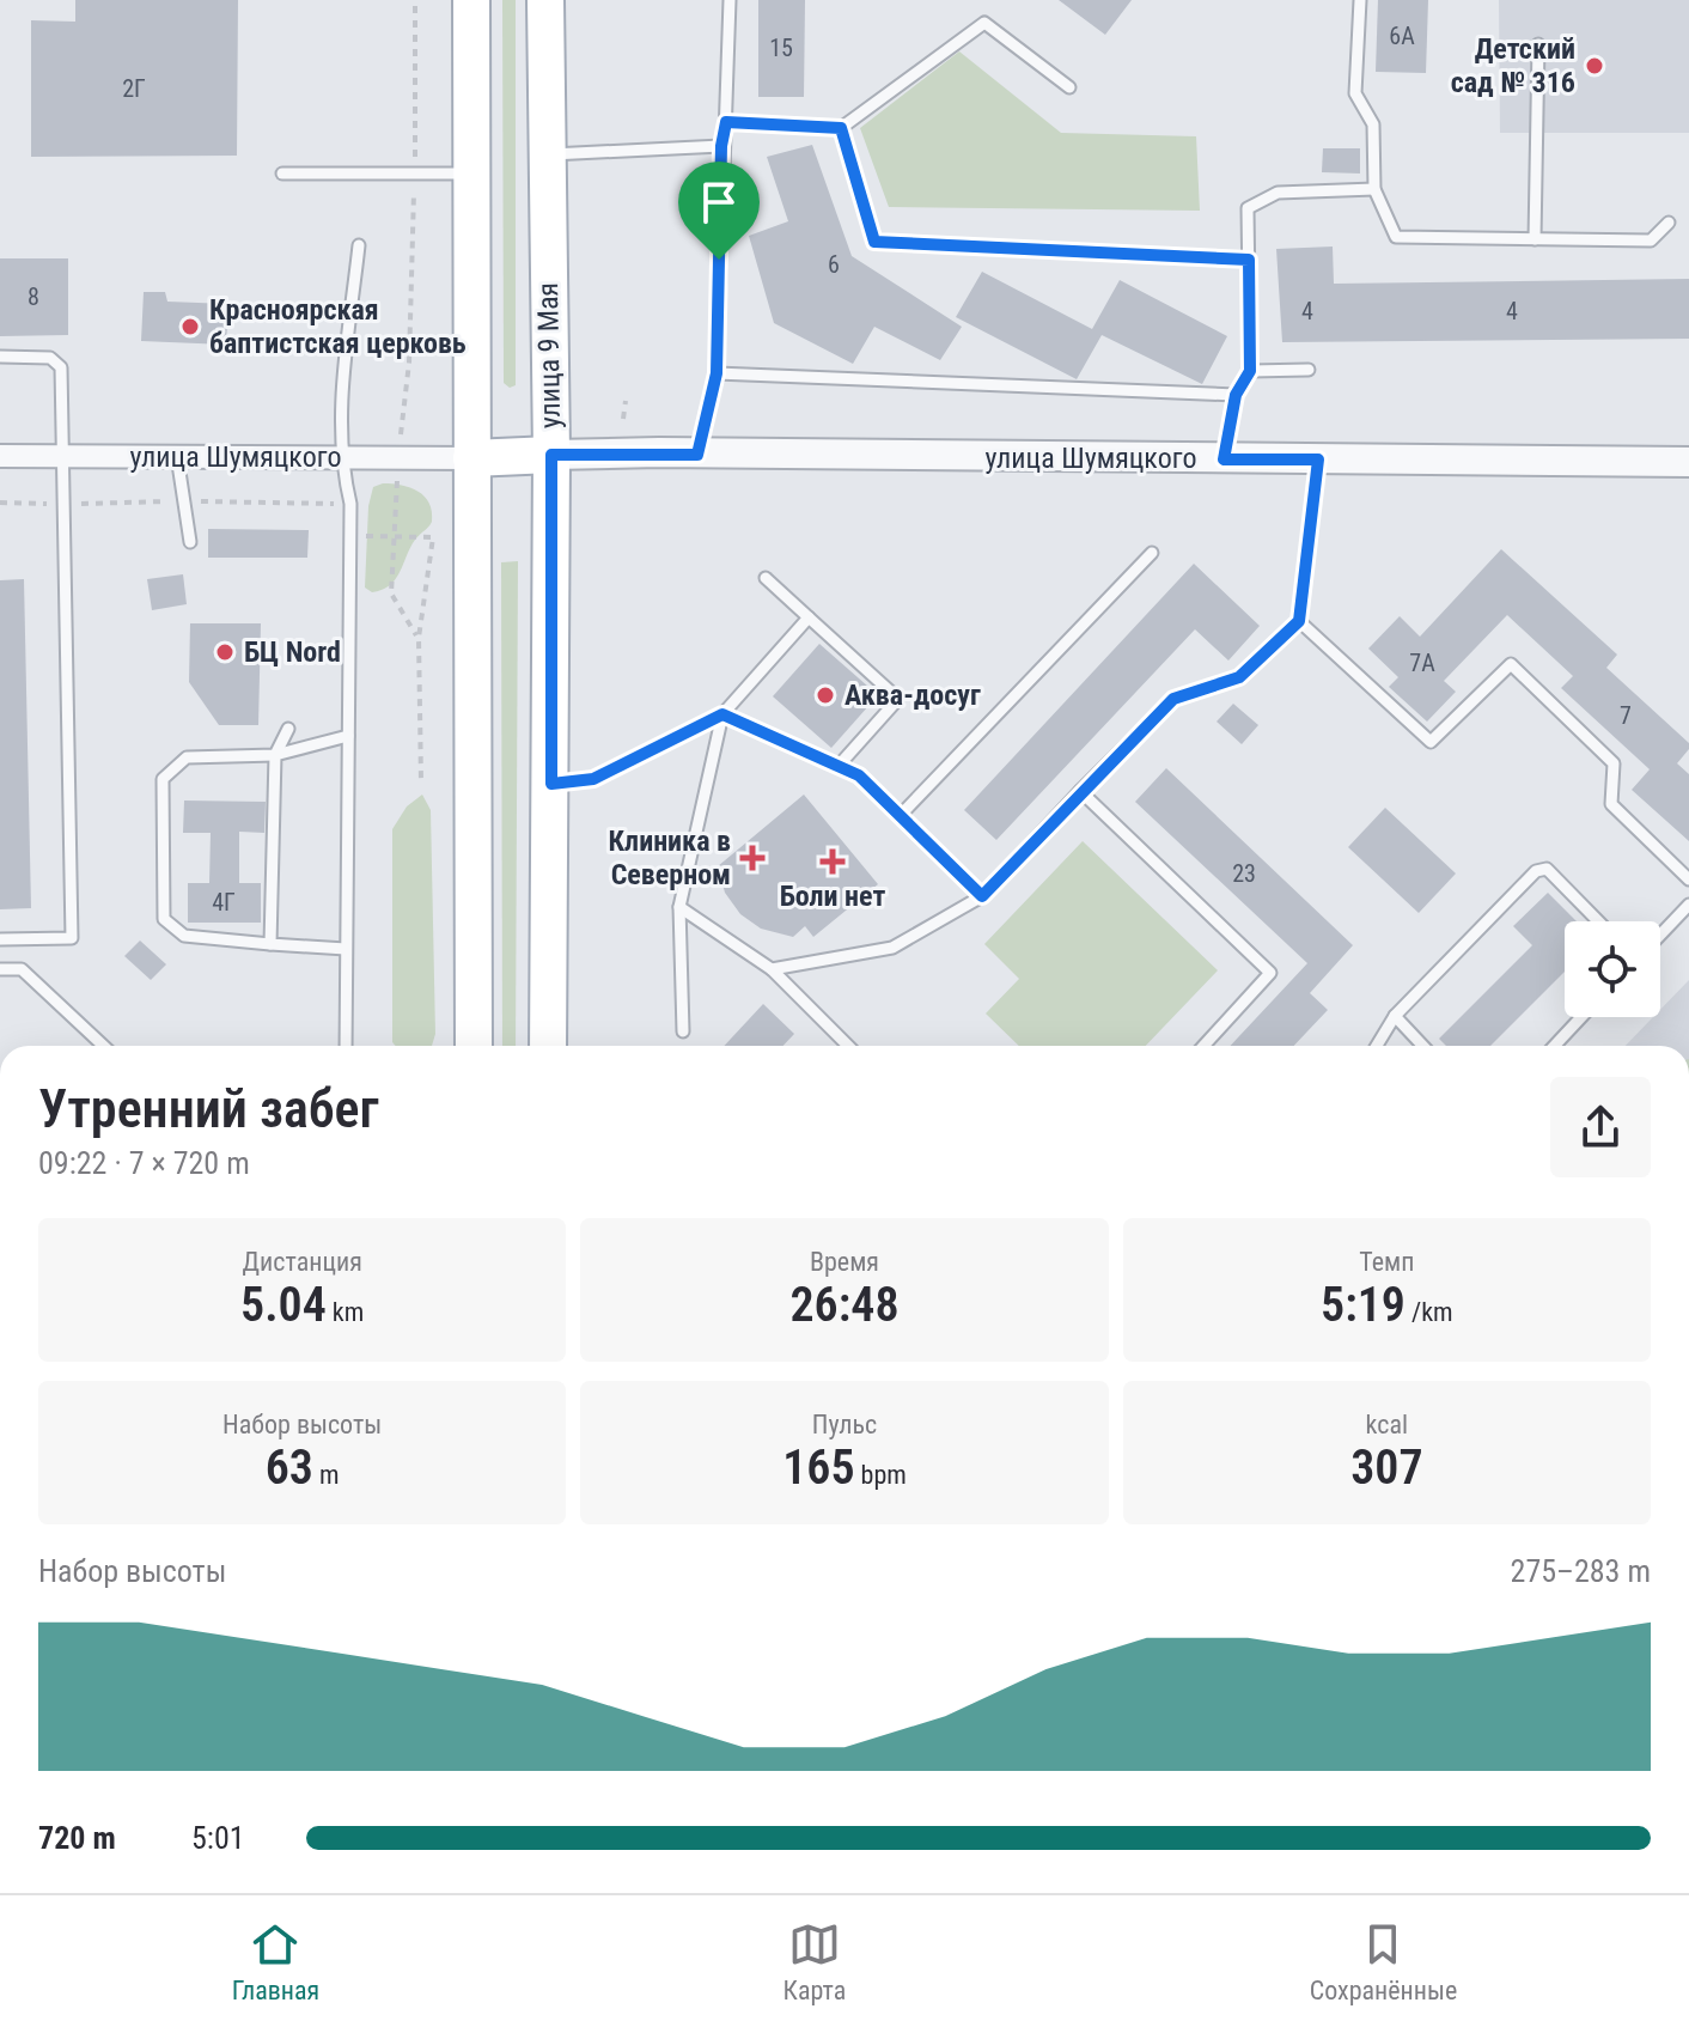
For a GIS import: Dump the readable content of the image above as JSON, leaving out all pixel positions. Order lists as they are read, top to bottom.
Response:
{
  "streets": {
    "main road": ["улица 9 Мая"],
    "street": ["улица Шумяцкого"]
  },
  "crossings": [
    ["улица 9 Мая", "улица Шумяцкого"]
  ],
  "places": {
    "other": [
      "Детский сад № 316",
      "Красноярская баптистская церковь",
      "БЦ Nord",
      "Аква-досуг"
    ],
    "health": ["Клиника в Северном", "Боли нет"]
  },
  "house_numbers": [
    "6А",
    "15",
    "2Г",
    "6",
    "8",
    "4",
    "4",
    "7А",
    "7",
    "23",
    "4Г"
  ],
  "page": {
    "heading": ["Утренний забег", "09:22 · 7 × 720 m"],
    "stats": [
      ["Дистанция", "5.04 km"],
      ["Время", "26:48"],
      ["Темп", "5:19 /km"],
      ["Набор высоты", "63 m"],
      ["Пульс", "165 bpm"],
      ["kcal", "307"]
    ],
    "chart": ["Набор высоты", "275–283 m"],
    "list": [
      {
        "name": "720 m",
        "note": "5:01"
      }
    ],
    "tabs": ["Главная", "Карта", "Сохранённые"]
  }
}
